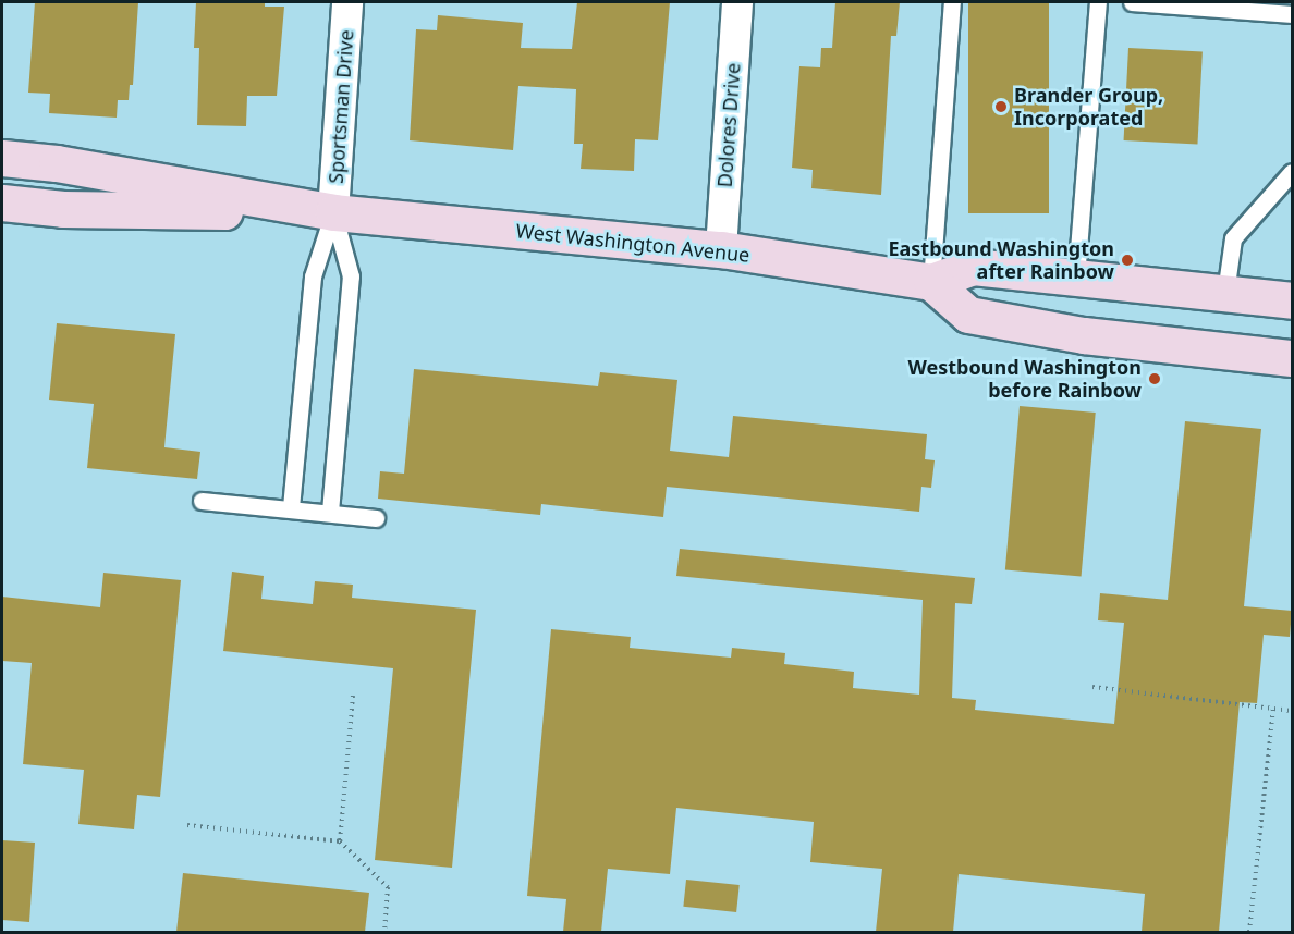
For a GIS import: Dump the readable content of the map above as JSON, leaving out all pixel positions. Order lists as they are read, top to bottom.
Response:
{
  "streets": {
    "main road": ["West Washington Avenue"],
    "street": ["Sportsman Drive", "Dolores Drive"]
  },
  "crossings": [
    ["Sportsman Drive", "West Washington Avenue"],
    ["Dolores Drive", "West Washington Avenue"]
  ],
  "places": ["Brander Group, Incorporated", "Eastbound Washington after Rainbow", "Westbound Washington before Rainbow"]
}
